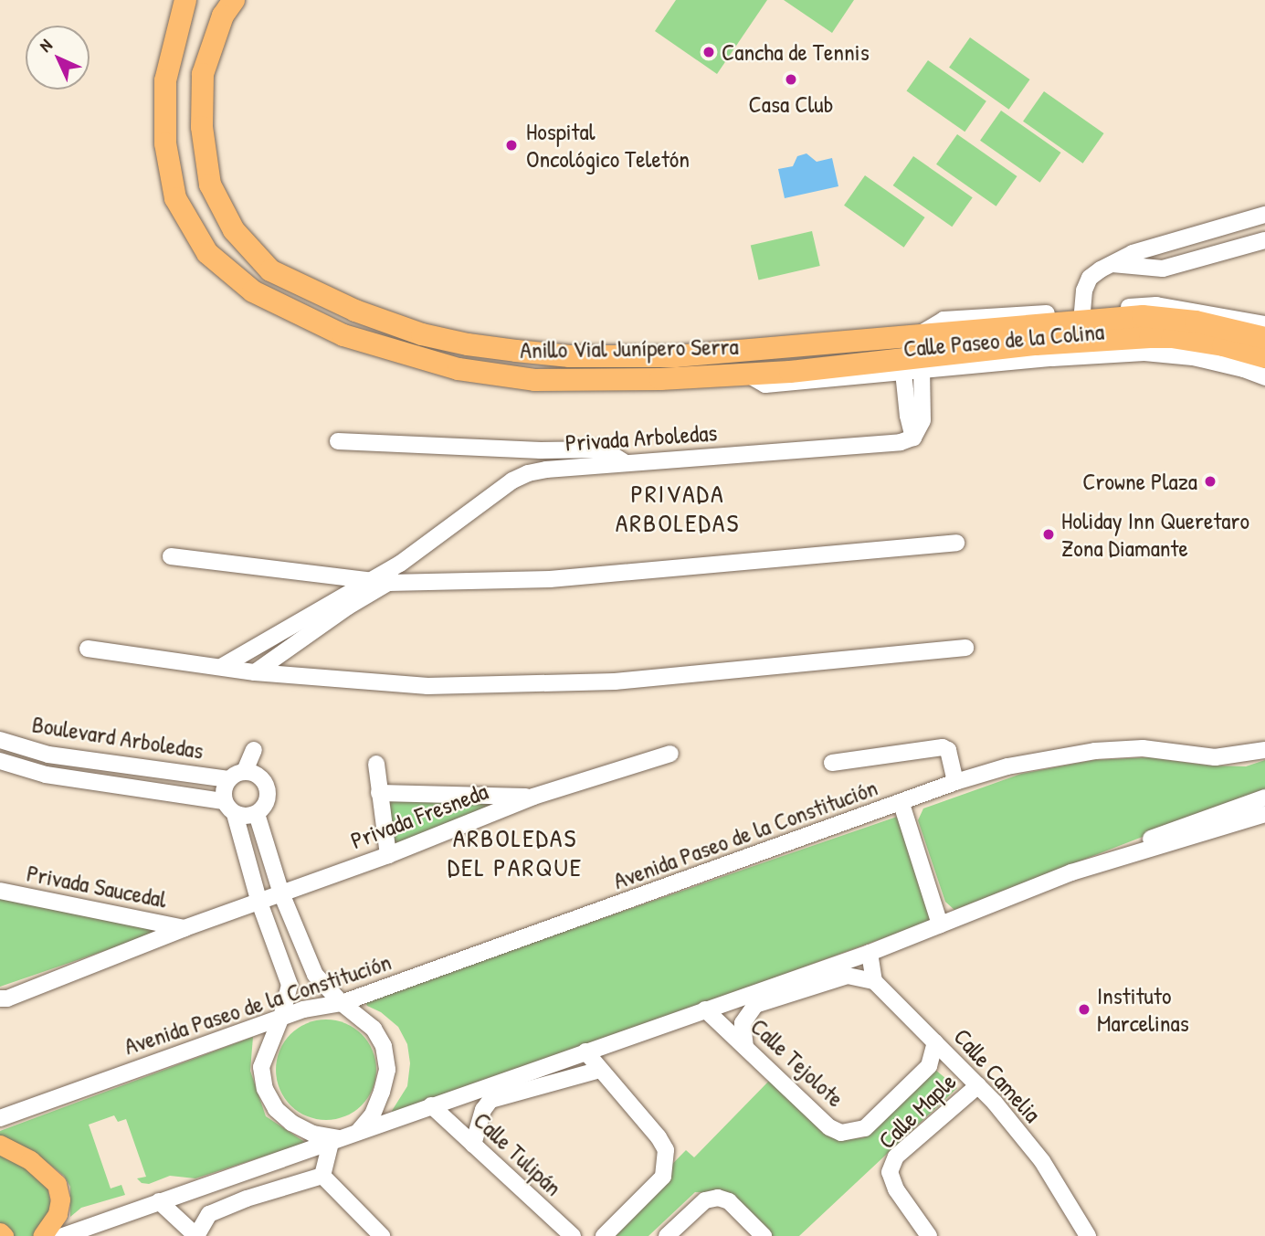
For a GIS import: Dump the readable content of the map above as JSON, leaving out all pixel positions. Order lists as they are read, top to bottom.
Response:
{
  "streets": {
    "highway": ["Anillo Vial Junípero Serra"],
    "street": [
      "Calle Paseo de la Colina",
      "Privada Arboledas",
      "Boulevard Arboledas",
      "Privada Fresneda",
      "Avenida Paseo de la Constitución",
      "Privada Saucedal",
      "Calle Tejolote",
      "Calle Camelia",
      "Calle Maple",
      "Calle Tulipán"
    ]
  },
  "crossings": [
    ["Calle Paseo de la Colina", "Anillo Vial Junípero Serra"],
    ["Privada Fresneda", "Privada Saucedal"],
    ["Calle Tejolote", "Calle Camelia"],
    ["Calle Camelia", "Calle Maple"]
  ],
  "districts": ["PRIVADA ARBOLEDAS", "ARBOLEDAS DEL PARQUE"],
  "places": [
    "Cancha de Tennis",
    "Casa Club",
    "Hospital Oncológico Teletón",
    "Crowne Plaza",
    "Holiday Inn Queretaro Zona Diamante",
    "Instituto Marcelinas"
  ],
  "north": "top left"
}
